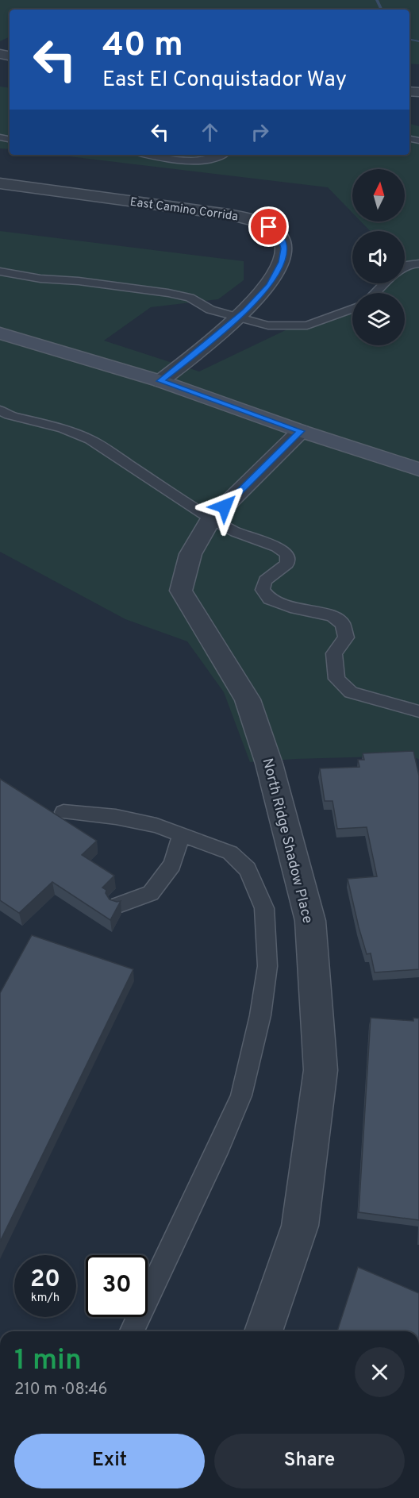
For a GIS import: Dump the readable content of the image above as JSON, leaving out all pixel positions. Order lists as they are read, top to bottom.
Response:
{
  "streets": {
    "street": ["East Camino Corrida", "North Ridge Shadow Place"]
  },
  "north": "top",
  "page": {
    "turn": ["40 m", "East El Conquistador Way"],
    "speed": "20 km/h",
    "limit": "30",
    "heading": ["1 min", "210 m · 08:46"],
    "buttons": ["Exit", "Share"]
  }
}
